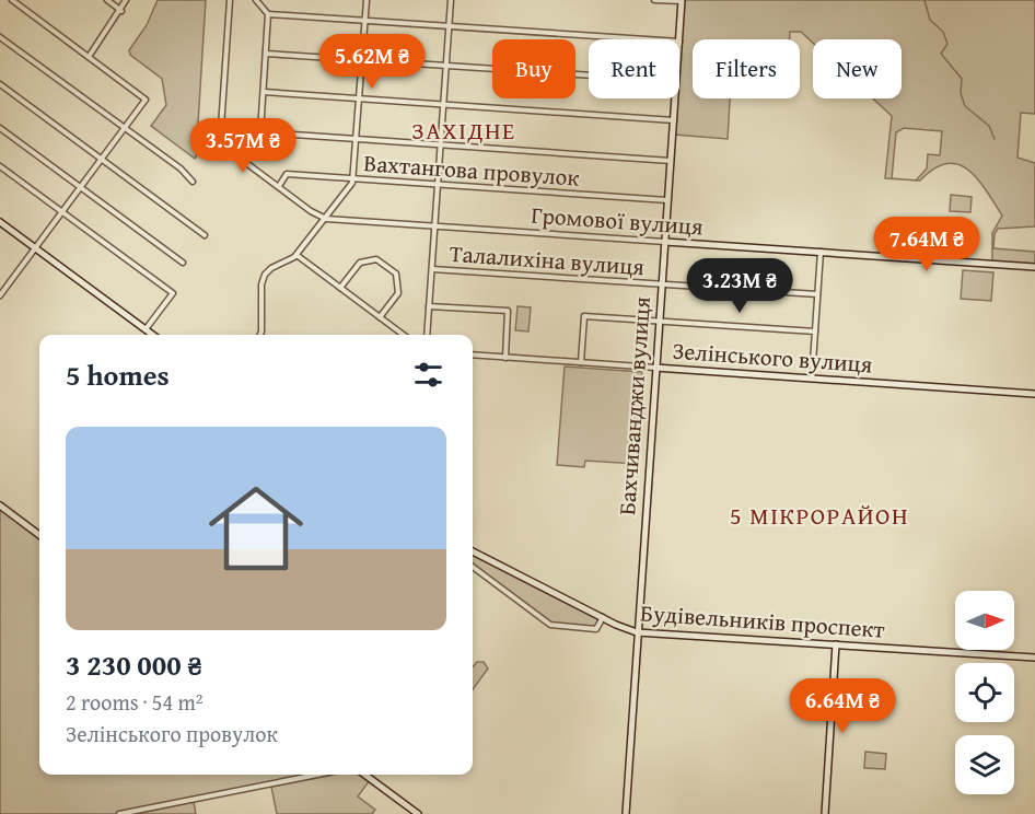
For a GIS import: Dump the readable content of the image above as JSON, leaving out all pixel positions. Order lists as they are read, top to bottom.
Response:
{
  "streets": {
    "street": [
      "Вахтангова провулок",
      "Громової вулиця",
      "Талалихіна вулиця",
      "Зелінського вулиця",
      "Бахчиванджи вулиця",
      "Будівельників проспект"
    ]
  },
  "crossings": [
    ["Вахтангова провулок", "Громової вулиця"],
    ["Вахтангова провулок", "Бахчиванджи вулиця"],
    ["Громової вулиця", "Бахчиванджи вулиця"],
    ["Талалихіна вулиця", "Бахчиванджи вулиця"],
    ["Зелінського вулиця", "Бахчиванджи вулиця"],
    ["Бахчиванджи вулиця", "Будівельників проспект"]
  ],
  "districts": ["ЗАХІДНЕ", "5 МІКРОРАЙОН"],
  "north": "right",
  "page": {
    "price": [
      "5.62M ₴",
      "3.57M ₴",
      "7.64M ₴",
      "3.23M ₴",
      "6.64M ₴"
    ],
    "chip": [
      "Buy",
      "Rent",
      "Filters",
      "New"
    ],
    "heading": "5 homes",
    "list": [
      {
        "name": "3 230 000 ₴",
        "note": "2 rooms · 54 m² · Зелінського провулок"
      }
    ]
  }
}
